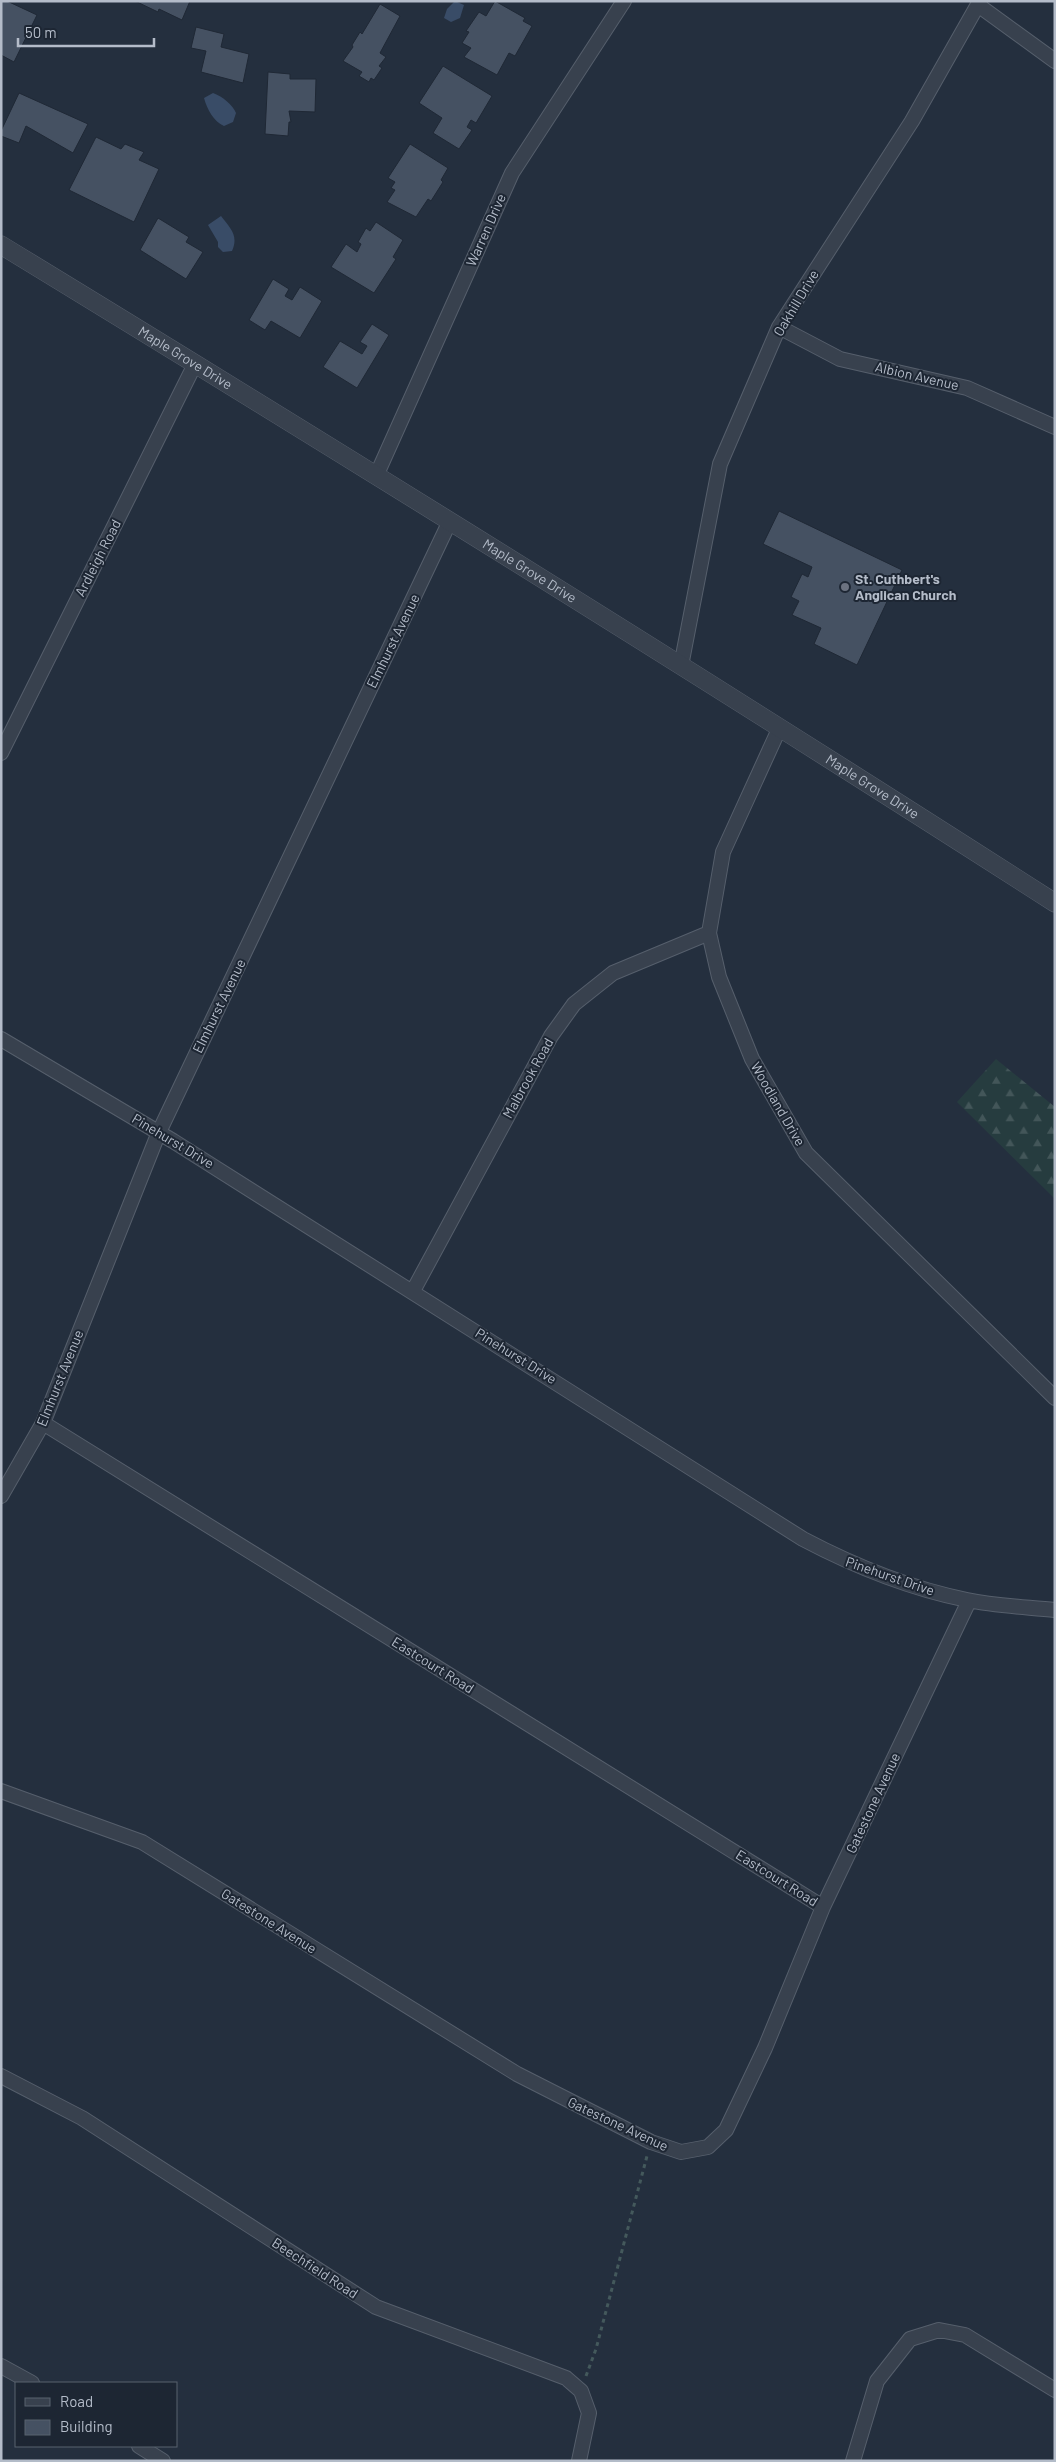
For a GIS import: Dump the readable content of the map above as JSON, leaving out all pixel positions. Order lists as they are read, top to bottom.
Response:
{
  "streets": {
    "street": [
      "Warren Drive",
      "Oakhill Drive",
      "Maple Grove Drive",
      "Albion Avenue",
      "Ardleigh Road",
      "Elmhurst Avenue",
      "Malbrook Road",
      "Woodland Drive",
      "Pinehurst Drive",
      "Eastcourt Road",
      "Gatestone Avenue",
      "Beechfield Road"
    ]
  },
  "crossings": [
    ["Warren Drive", "Maple Grove Drive"],
    ["Oakhill Drive", "Maple Grove Drive"],
    ["Oakhill Drive", "Albion Avenue"],
    ["Maple Grove Drive", "Ardleigh Road"],
    ["Maple Grove Drive", "Elmhurst Avenue"],
    ["Maple Grove Drive", "Woodland Drive"],
    ["Elmhurst Avenue", "Pinehurst Drive"],
    ["Elmhurst Avenue", "Eastcourt Road"],
    ["Malbrook Road", "Woodland Drive"],
    ["Malbrook Road", "Pinehurst Drive"],
    ["Pinehurst Drive", "Gatestone Avenue"],
    ["Eastcourt Road", "Gatestone Avenue"]
  ],
  "places": ["St. Cuthbert's Anglican Church"],
  "legend": ["Road", "Building"],
  "scale_bar": "50 m"
}
